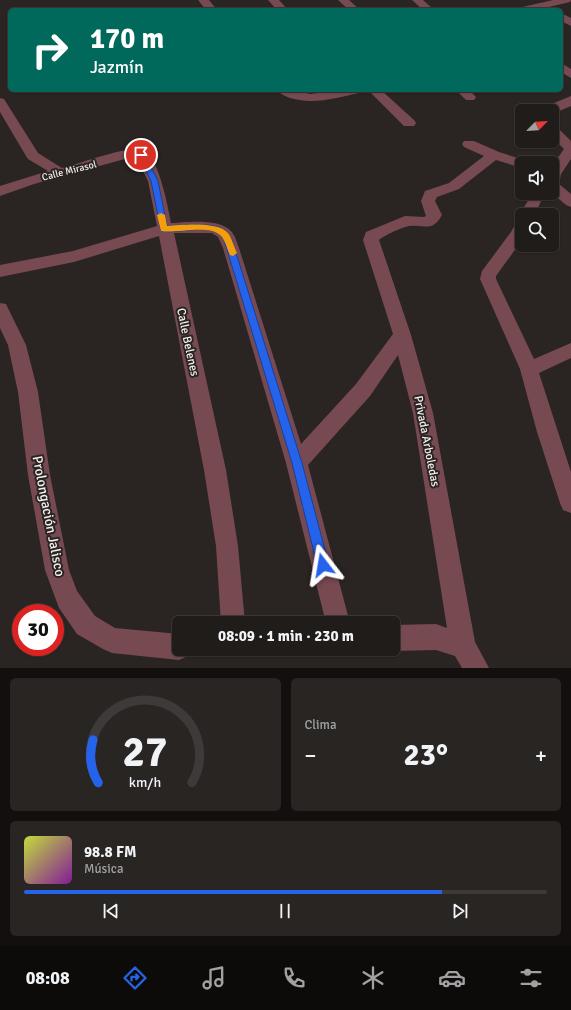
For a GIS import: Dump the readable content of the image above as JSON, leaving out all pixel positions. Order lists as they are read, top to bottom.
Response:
{
  "streets": {
    "street": [
      "Calle Mirasol",
      "Calle Belenes",
      "Privada Arboledas",
      "Prolongación Jalisco"
    ]
  },
  "crossings": [
    ["Calle Mirasol", "Calle Belenes"]
  ],
  "north": "top right",
  "page": {
    "turn": ["170 m", "Jazmín"],
    "limit": "30",
    "trip": "08:09 · 1 min · 230 m",
    "tile": "Clima",
    "heat": ["−", "23°", "+"],
    "song": ["98.8 FM", "Música"],
    "tabs": "08:08",
    "gauge": ["27", "km/h"]
  }
}
